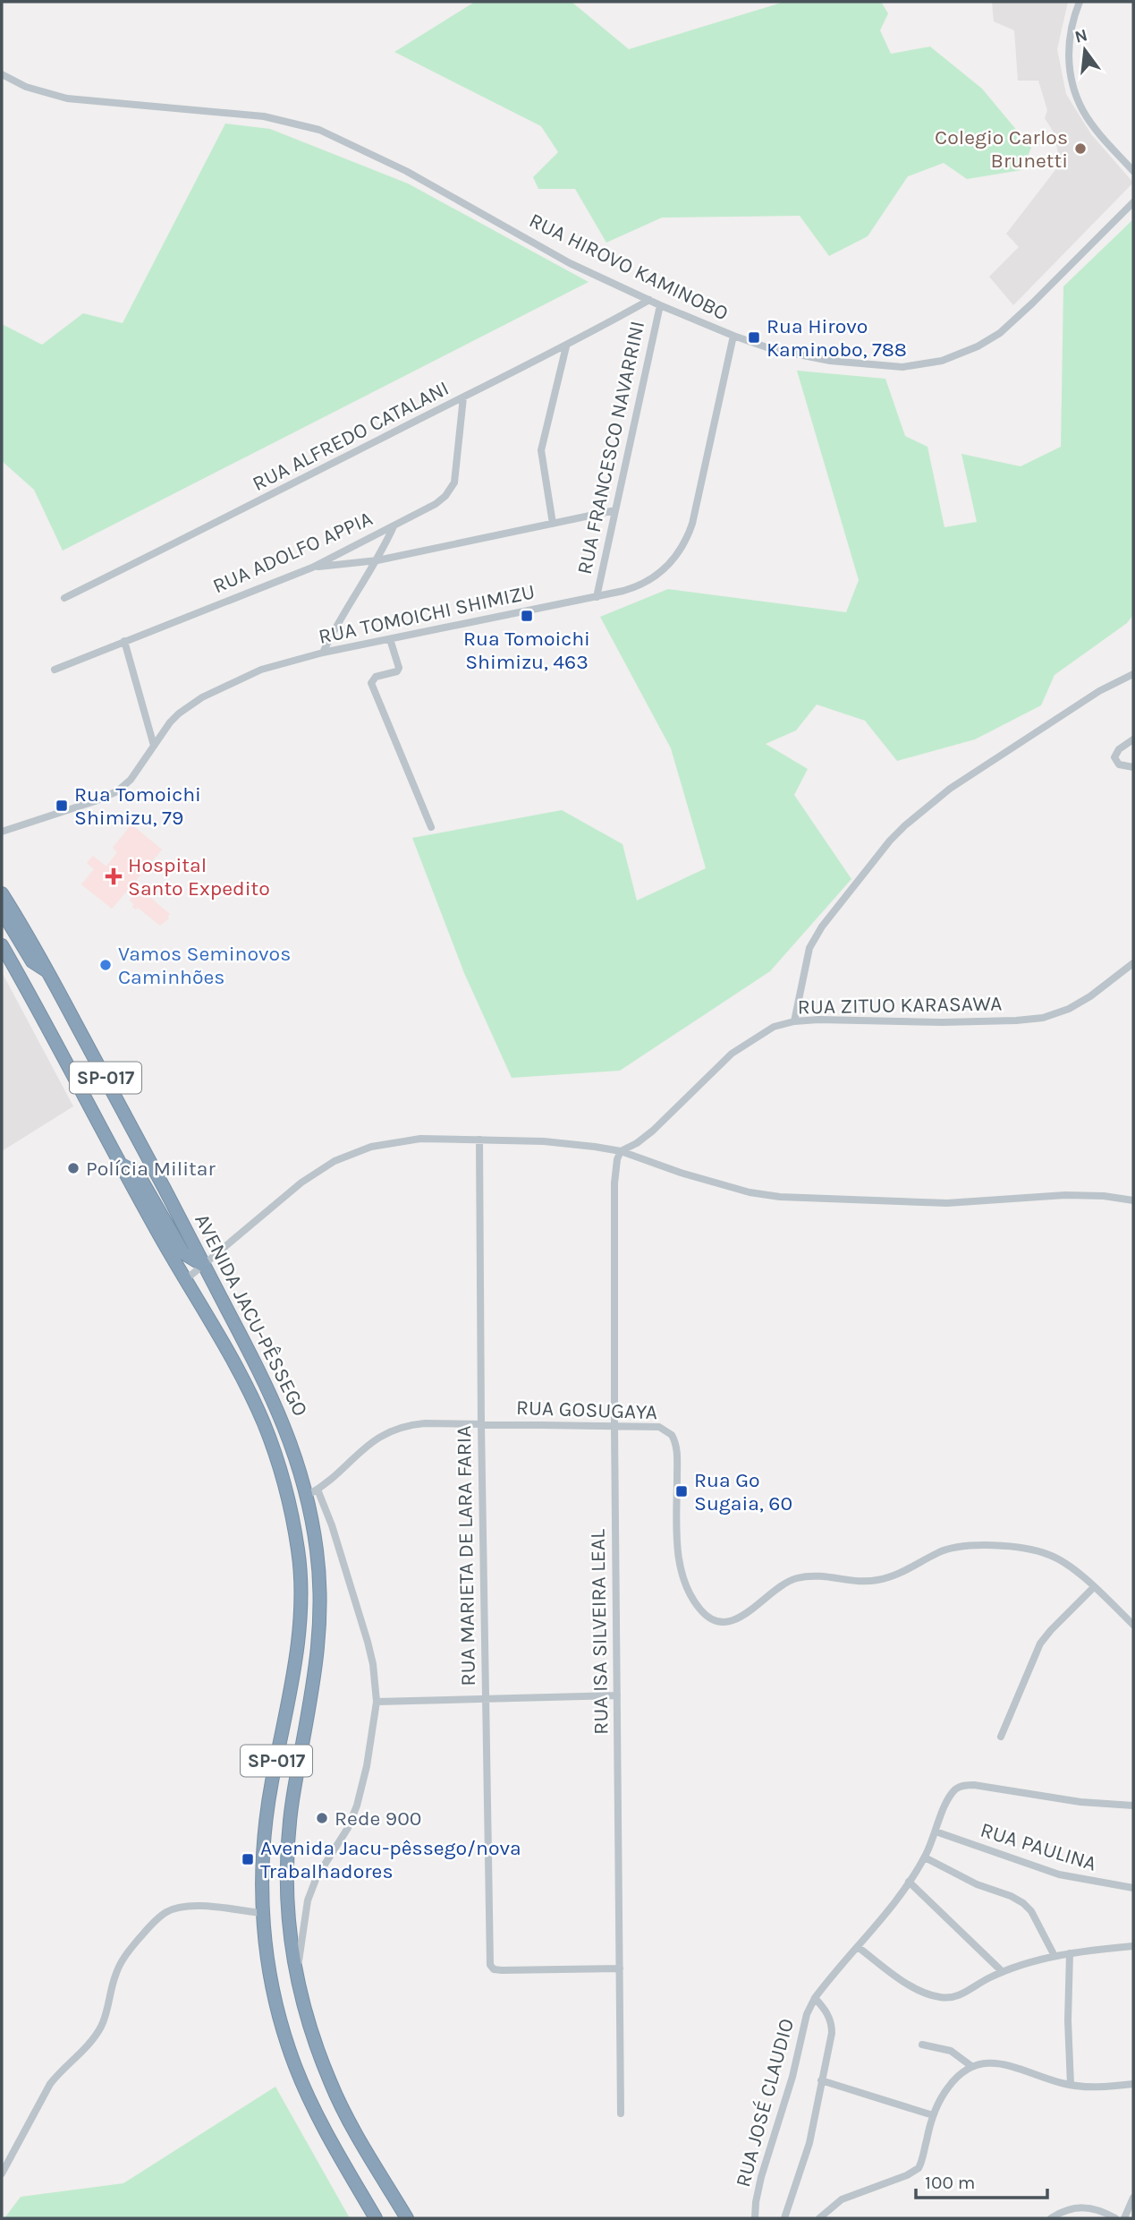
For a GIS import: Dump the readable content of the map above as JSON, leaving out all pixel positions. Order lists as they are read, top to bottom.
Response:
{
  "streets": {
    "highway": ["SP-017", "AVENIDA JACU-PÊSSEGO"],
    "street": [
      "RUA HIROVO KAMINOBO",
      "RUA ALFREDO CATALANI",
      "RUA FRANCESCO NAVARRINI",
      "RUA ADOLFO APPIA",
      "RUA TOMOICHI SHIMIZU",
      "RUA ZITUO KARASAWA",
      "RUA GOSUGAYA",
      "RUA MARIETA DE LARA FARIA",
      "RUA ISA SILVEIRA LEAL",
      "RUA PAULINA",
      "RUA JOSÉ CLAUDIO"
    ]
  },
  "crossings": [
    ["RUA HIROVO KAMINOBO", "RUA ALFREDO CATALANI"],
    ["RUA HIROVO KAMINOBO", "RUA FRANCESCO NAVARRINI"],
    ["RUA HIROVO KAMINOBO", "RUA TOMOICHI SHIMIZU"],
    ["RUA ALFREDO CATALANI", "RUA ADOLFO APPIA"],
    ["RUA FRANCESCO NAVARRINI", "RUA TOMOICHI SHIMIZU"],
    ["RUA ZITUO KARASAWA", "RUA ISA SILVEIRA LEAL"],
    ["AVENIDA JACU-PÊSSEGO", "RUA GOSUGAYA"],
    ["RUA GOSUGAYA", "RUA MARIETA DE LARA FARIA"],
    ["RUA GOSUGAYA", "RUA ISA SILVEIRA LEAL"],
    ["RUA MARIETA DE LARA FARIA", "RUA ISA SILVEIRA LEAL"],
    ["RUA PAULINA", "RUA JOSÉ CLAUDIO"]
  ],
  "places": {
    "other": [
      "Colegio Carlos Brunetti",
      "Vamos Seminovos Caminhões",
      "Polícia Militar",
      "Rede 900"
    ],
    "transit": [
      "Rua Hirovo Kaminobo, 788",
      "Rua Tomoichi Shimizu, 463",
      "Rua Tomoichi Shimizu, 79",
      "Rua Go Sugaia, 60",
      "Avenida Jacu-pêssego/nova Trabalhadores"
    ],
    "health": ["Hospital Santo Expedito"]
  },
  "scale_bar": "100 m",
  "north": "top"
}
